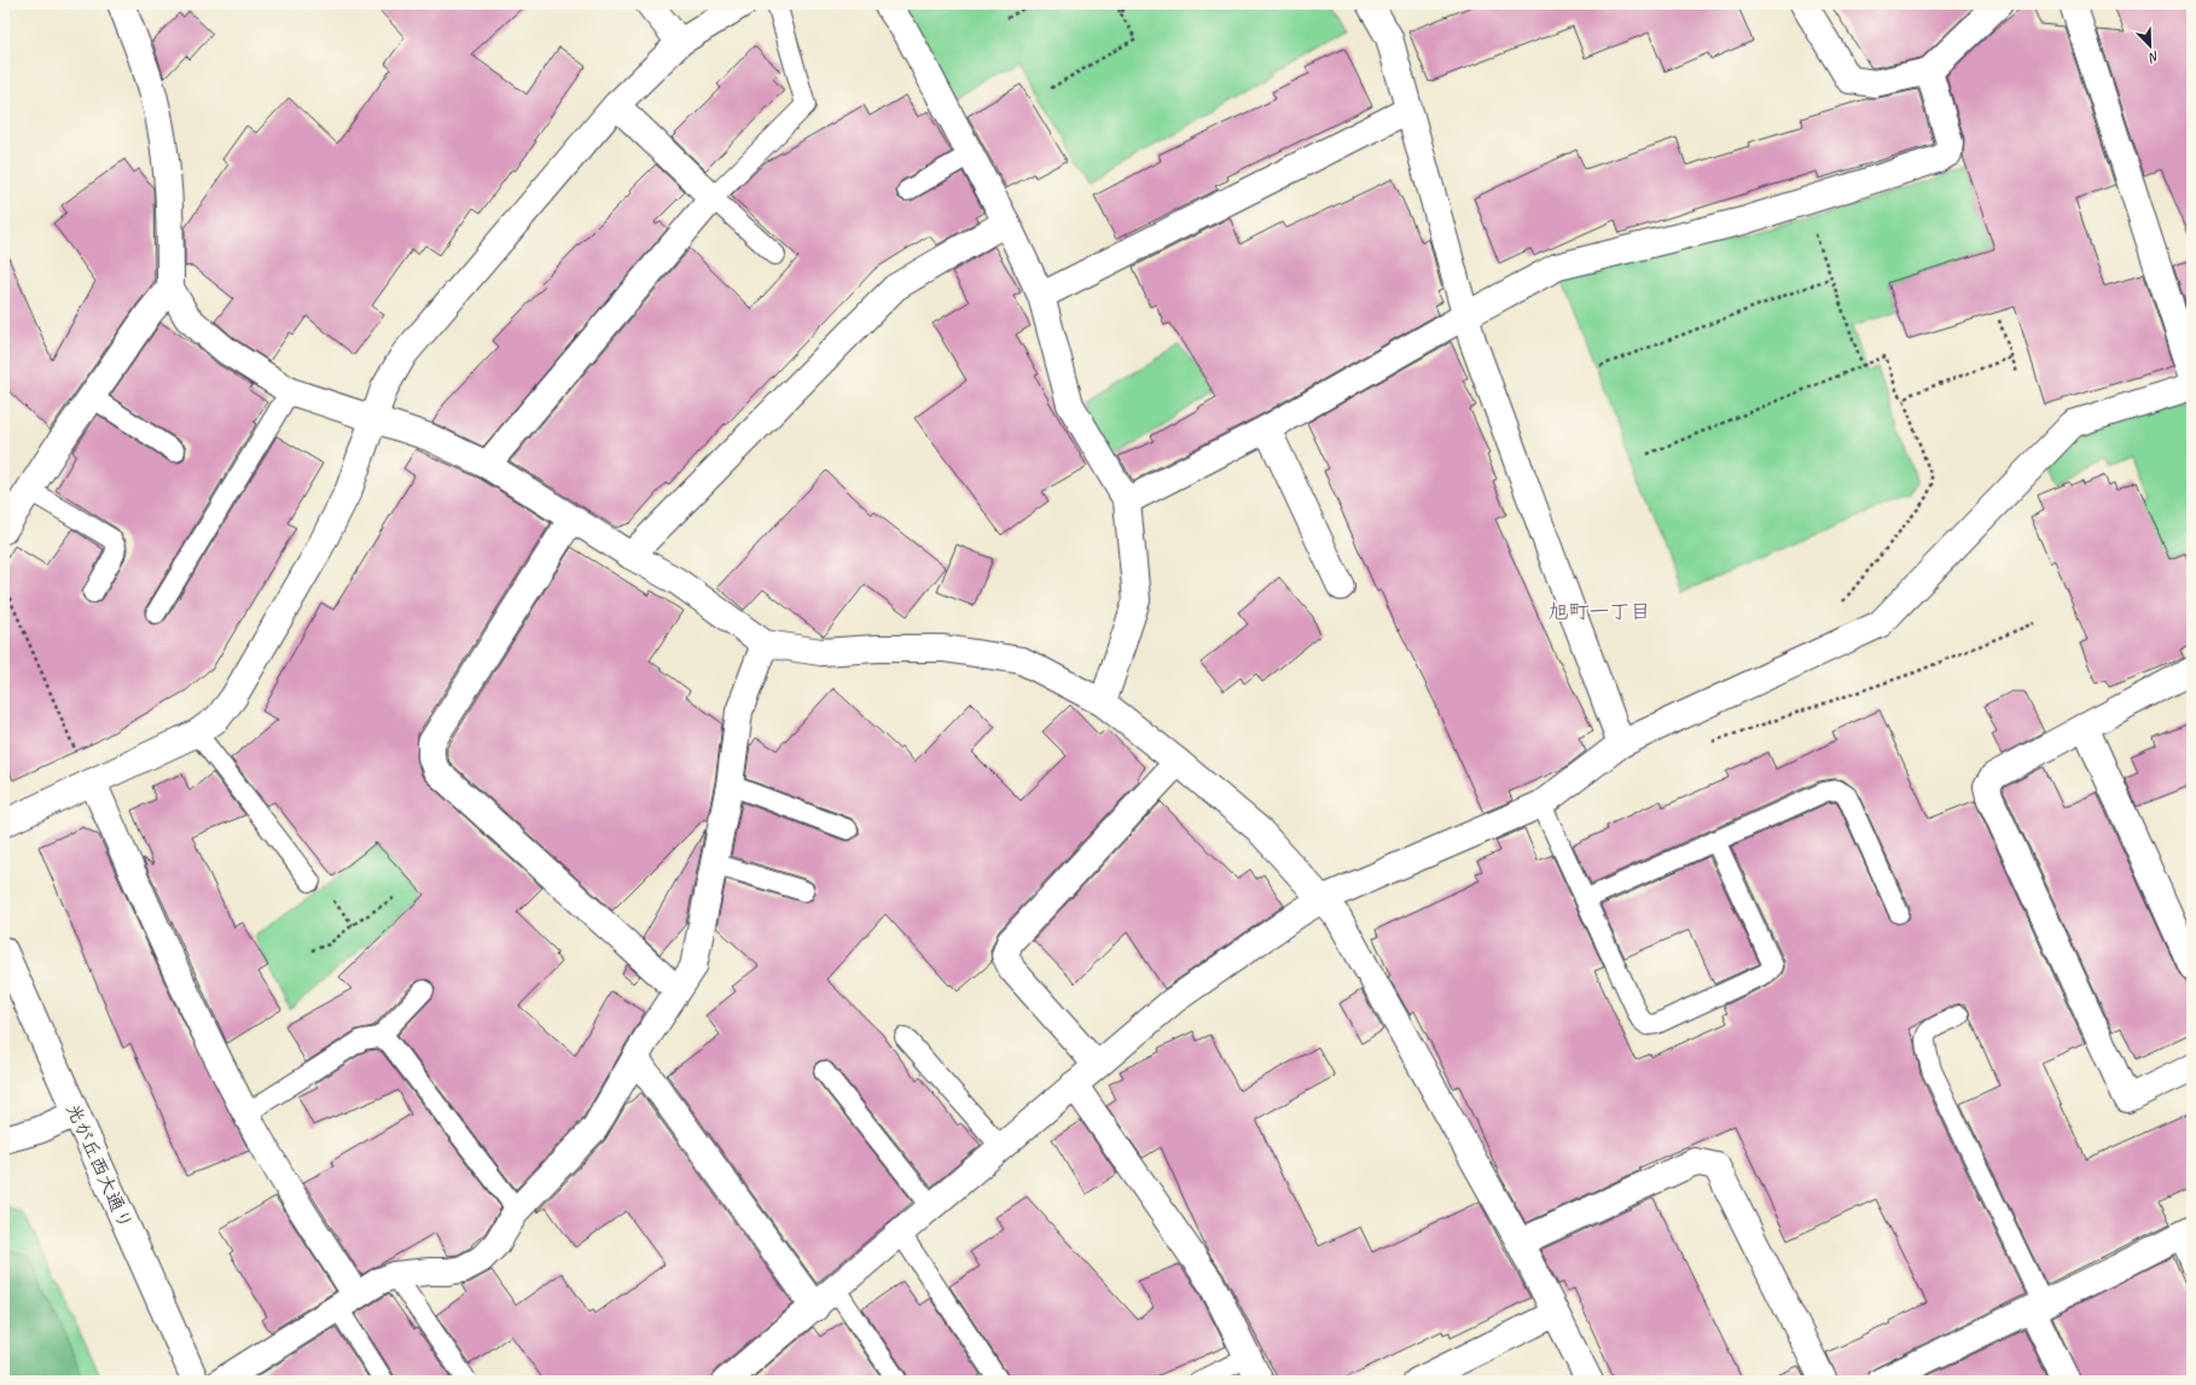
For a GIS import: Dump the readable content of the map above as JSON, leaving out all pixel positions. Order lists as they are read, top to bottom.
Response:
{
  "streets": {
    "street": ["光が丘西大通り"]
  },
  "districts": ["旭町一丁目"],
  "north": "bottom right"
}
